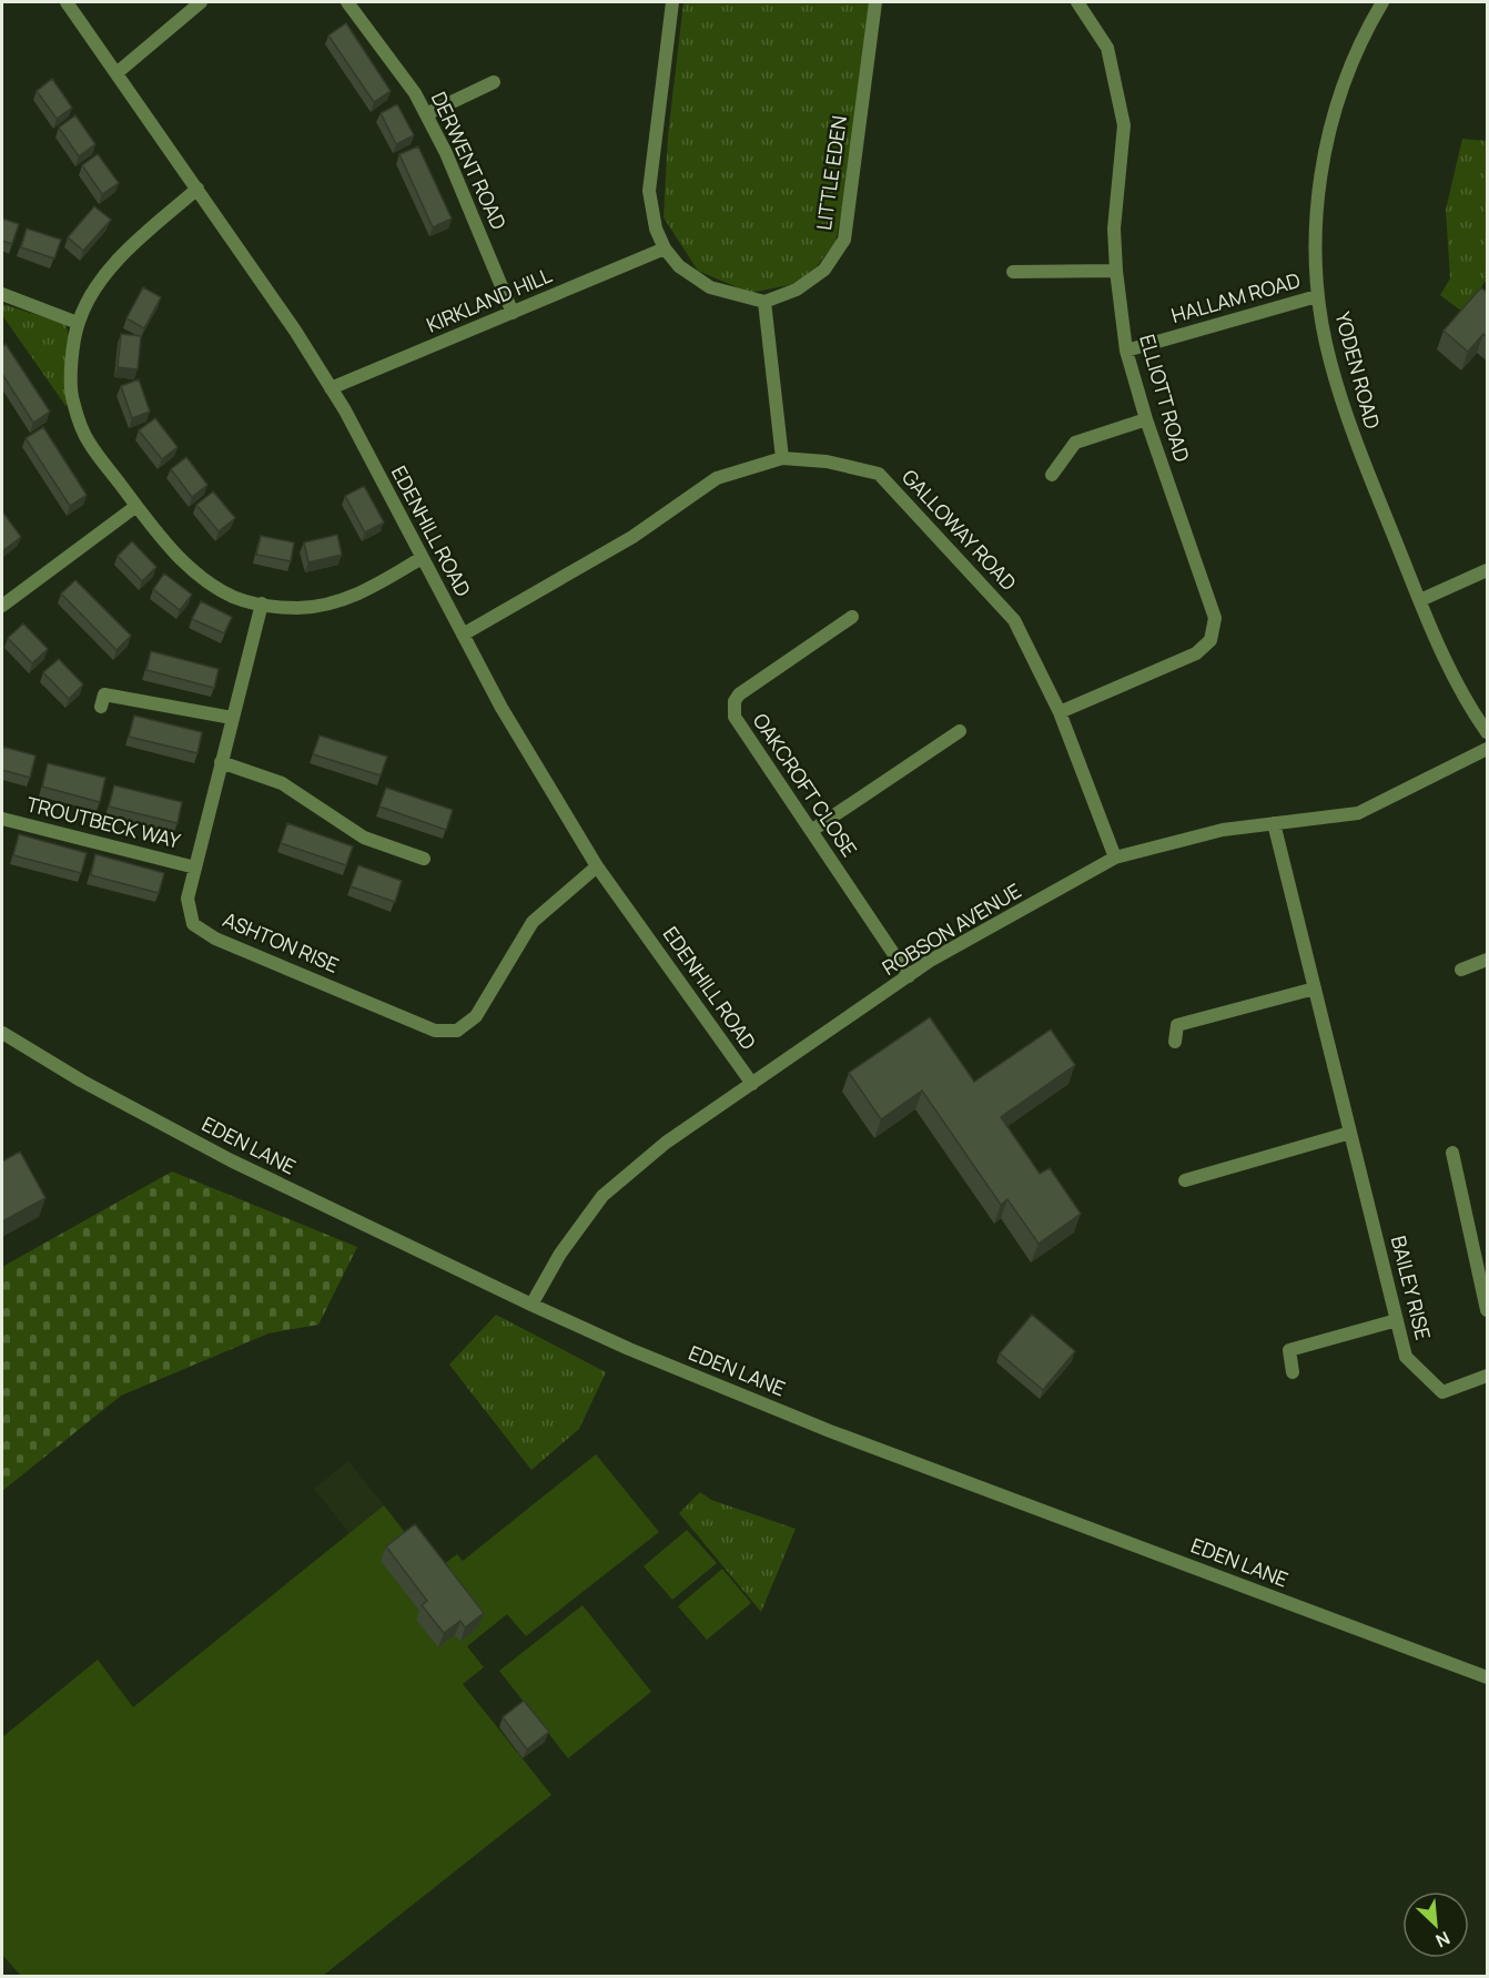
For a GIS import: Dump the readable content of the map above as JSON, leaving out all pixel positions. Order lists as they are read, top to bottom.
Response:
{
  "streets": {
    "street": [
      "DERWENT ROAD",
      "LITTLE EDEN",
      "HALLAM ROAD",
      "KIRKLAND HILL",
      "YODEN ROAD",
      "ELLIOTT ROAD",
      "GALLOWAY ROAD",
      "EDENHILL ROAD",
      "OAKCROFT CLOSE",
      "TROUTBECK WAY",
      "ROBSON AVENUE",
      "ASHTON RISE",
      "EDEN LANE",
      "BAILEY RISE"
    ]
  },
  "crossings": [
    ["DERWENT ROAD", "KIRKLAND HILL"],
    ["HALLAM ROAD", "YODEN ROAD"],
    ["HALLAM ROAD", "ELLIOTT ROAD"],
    ["KIRKLAND HILL", "EDENHILL ROAD"],
    ["ELLIOTT ROAD", "GALLOWAY ROAD"],
    ["GALLOWAY ROAD", "EDENHILL ROAD"],
    ["GALLOWAY ROAD", "ROBSON AVENUE"],
    ["EDENHILL ROAD", "ROBSON AVENUE"],
    ["EDENHILL ROAD", "ASHTON RISE"],
    ["OAKCROFT CLOSE", "ROBSON AVENUE"],
    ["TROUTBECK WAY", "ASHTON RISE"],
    ["ROBSON AVENUE", "EDEN LANE"],
    ["ROBSON AVENUE", "BAILEY RISE"]
  ],
  "north": "bottom right"
}
